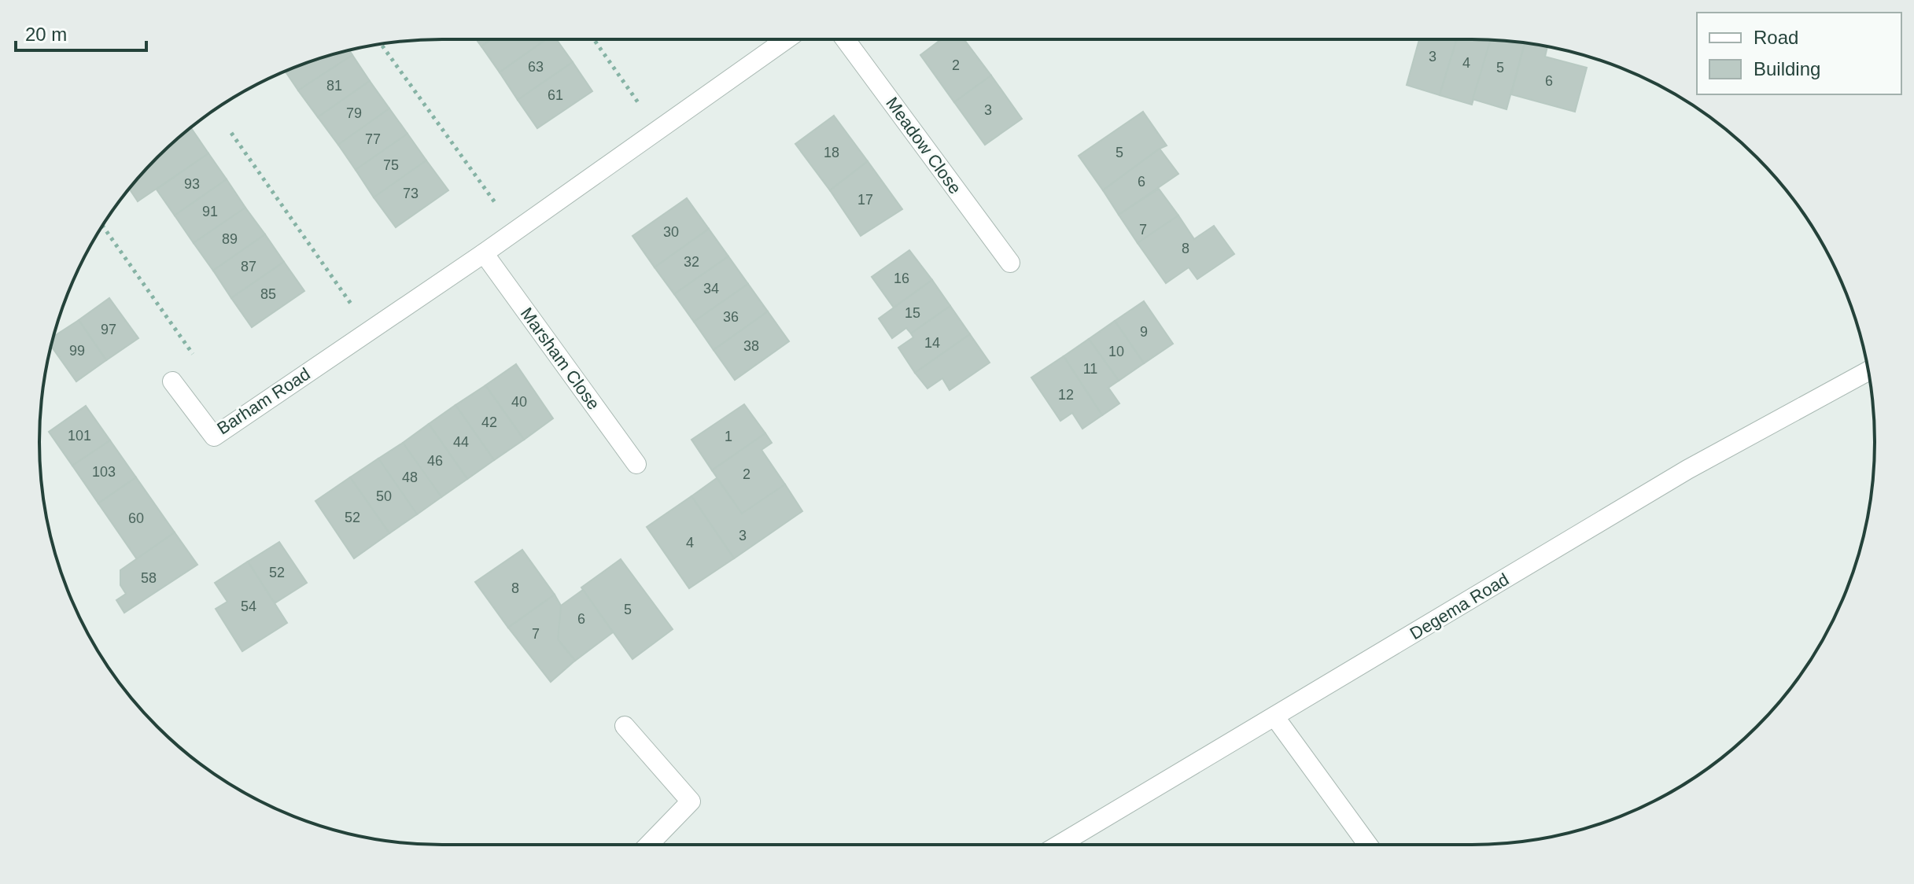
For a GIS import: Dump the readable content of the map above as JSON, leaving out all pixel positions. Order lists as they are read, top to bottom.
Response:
{
  "streets": {
    "street": [
      "Meadow Close",
      "Marsham Close",
      "Barham Road",
      "Degema Road"
    ]
  },
  "crossings": [
    ["Marsham Close", "Barham Road"]
  ],
  "house_numbers": [
    "3",
    "4",
    "2",
    "63",
    "5",
    "6",
    "81",
    "61",
    "3",
    "79",
    "77",
    "18",
    "5",
    "75",
    "6",
    "93",
    "73",
    "17",
    "91",
    "7",
    "30",
    "89",
    "8",
    "32",
    "87",
    "16",
    "34",
    "85",
    "15",
    "36",
    "97",
    "9",
    "14",
    "38",
    "99",
    "10",
    "11",
    "12",
    "40",
    "42",
    "101",
    "1",
    "44",
    "46",
    "103",
    "2",
    "48",
    "50",
    "52",
    "60",
    "3",
    "4",
    "52",
    "58",
    "8",
    "54",
    "5",
    "6",
    "7"
  ],
  "legend": ["Road", "Building"],
  "scale_bar": "20 m"
}
